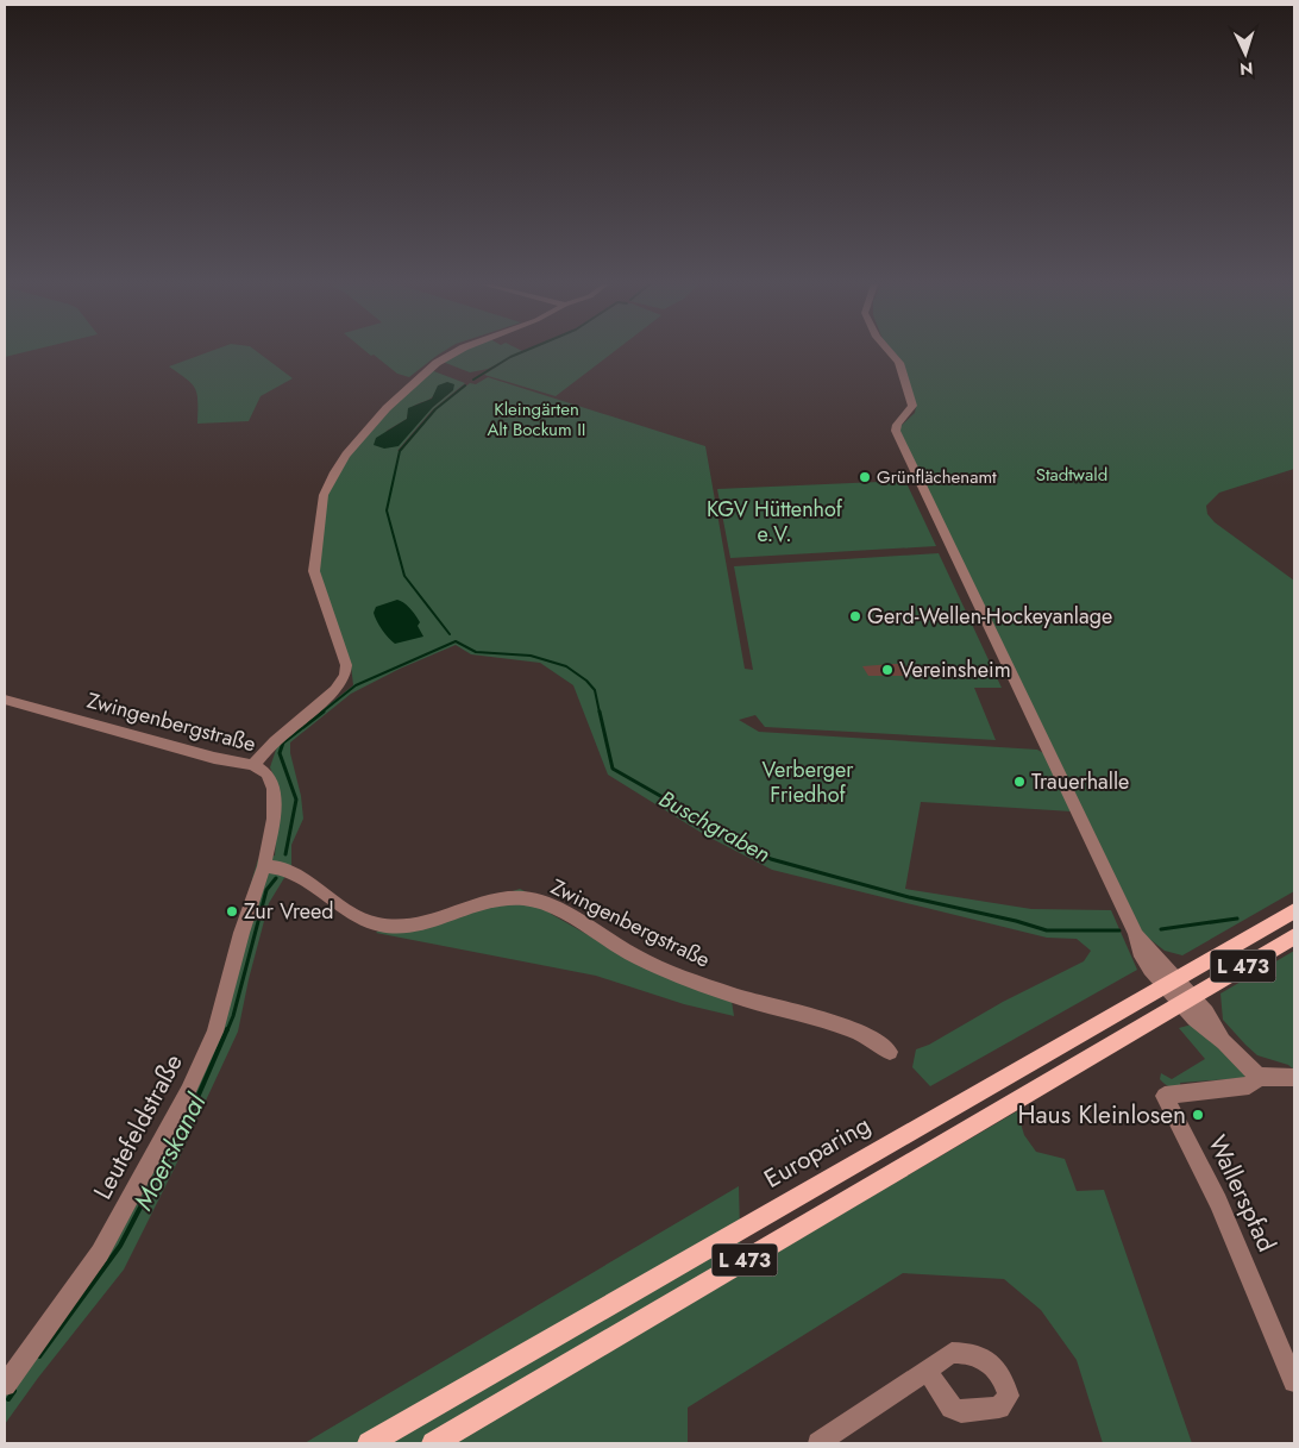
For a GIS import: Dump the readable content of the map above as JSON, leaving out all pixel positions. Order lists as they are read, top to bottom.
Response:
{
  "streets": {
    "main road": ["L 473", "Europaring"],
    "street": ["Zwingenbergstraße", "Leutefeldstraße", "Wallerspfad"]
  },
  "crossings": [
    ["Zwingenbergstraße", "Leutefeldstraße"]
  ],
  "water": ["Buschgraben", "Moerskanal"],
  "parks": [
    "Kleingärten Alt Bockum II",
    "Stadtwald",
    "KGV Hüttenhof e.V.",
    "Verberger Friedhof"
  ],
  "places": [
    "Grünflächenamt",
    "Gerd-Wellen-Hockeyanlage",
    "Vereinsheim",
    "Trauerhalle",
    "Zur Vreed",
    "Haus Kleinlosen"
  ],
  "north": "bottom"
}
